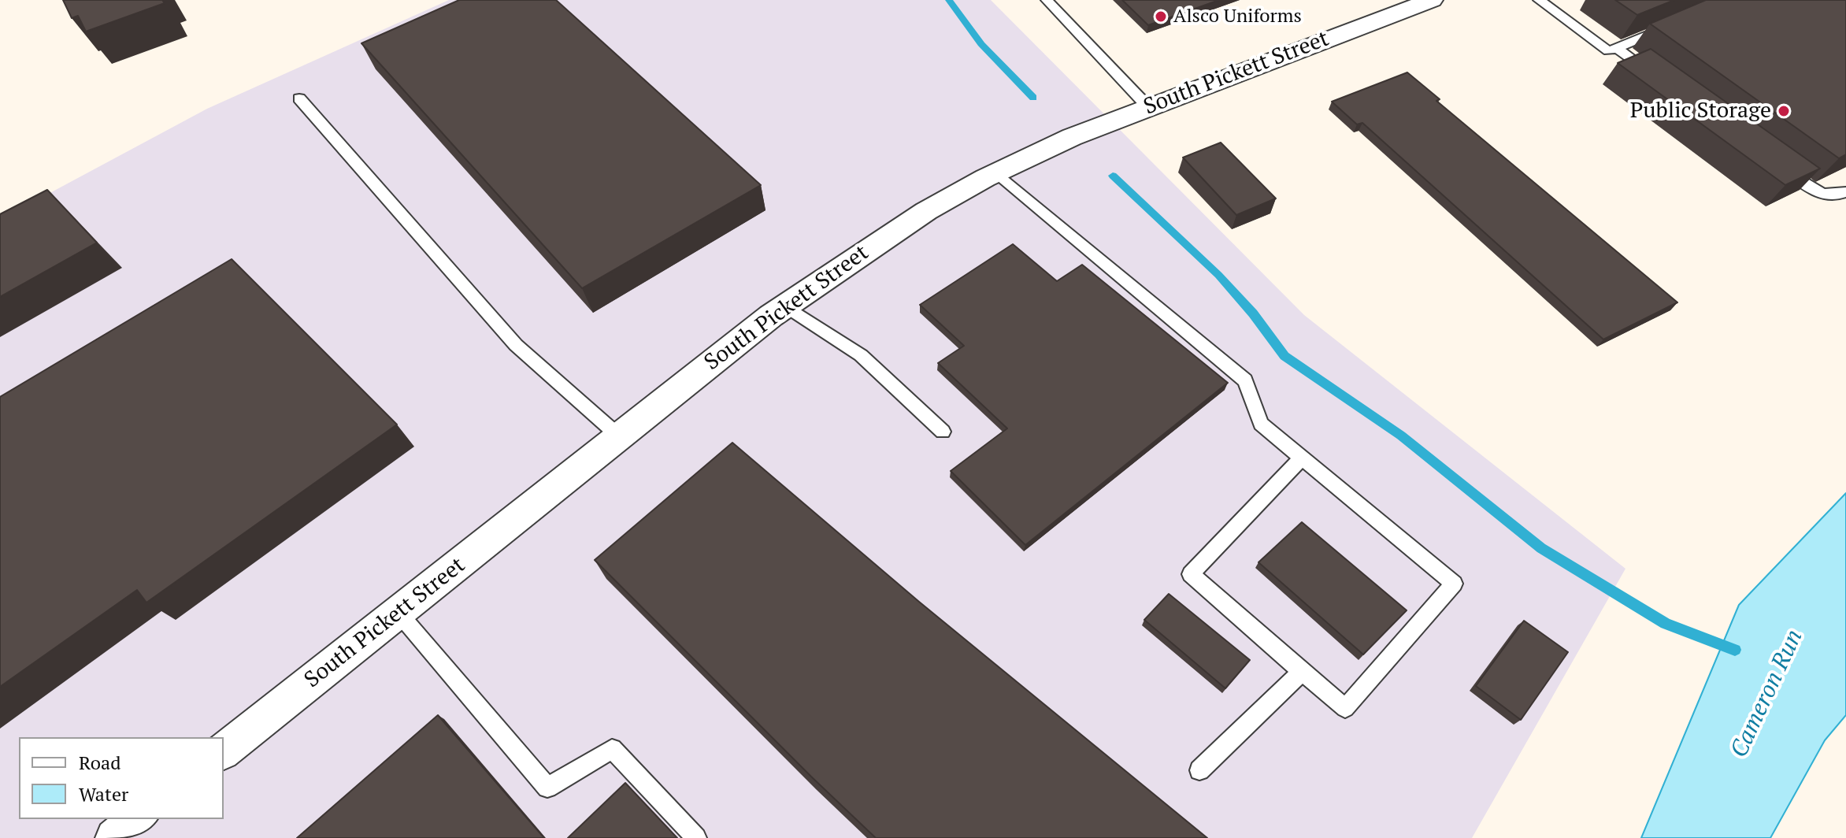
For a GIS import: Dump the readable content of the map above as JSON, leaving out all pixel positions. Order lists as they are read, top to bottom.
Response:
{
  "streets": {
    "street": ["South Pickett Street"]
  },
  "water": ["Cameron Run"],
  "places": ["Alsco Uniforms", "Public Storage"],
  "legend": ["Road", "Water"]
}
